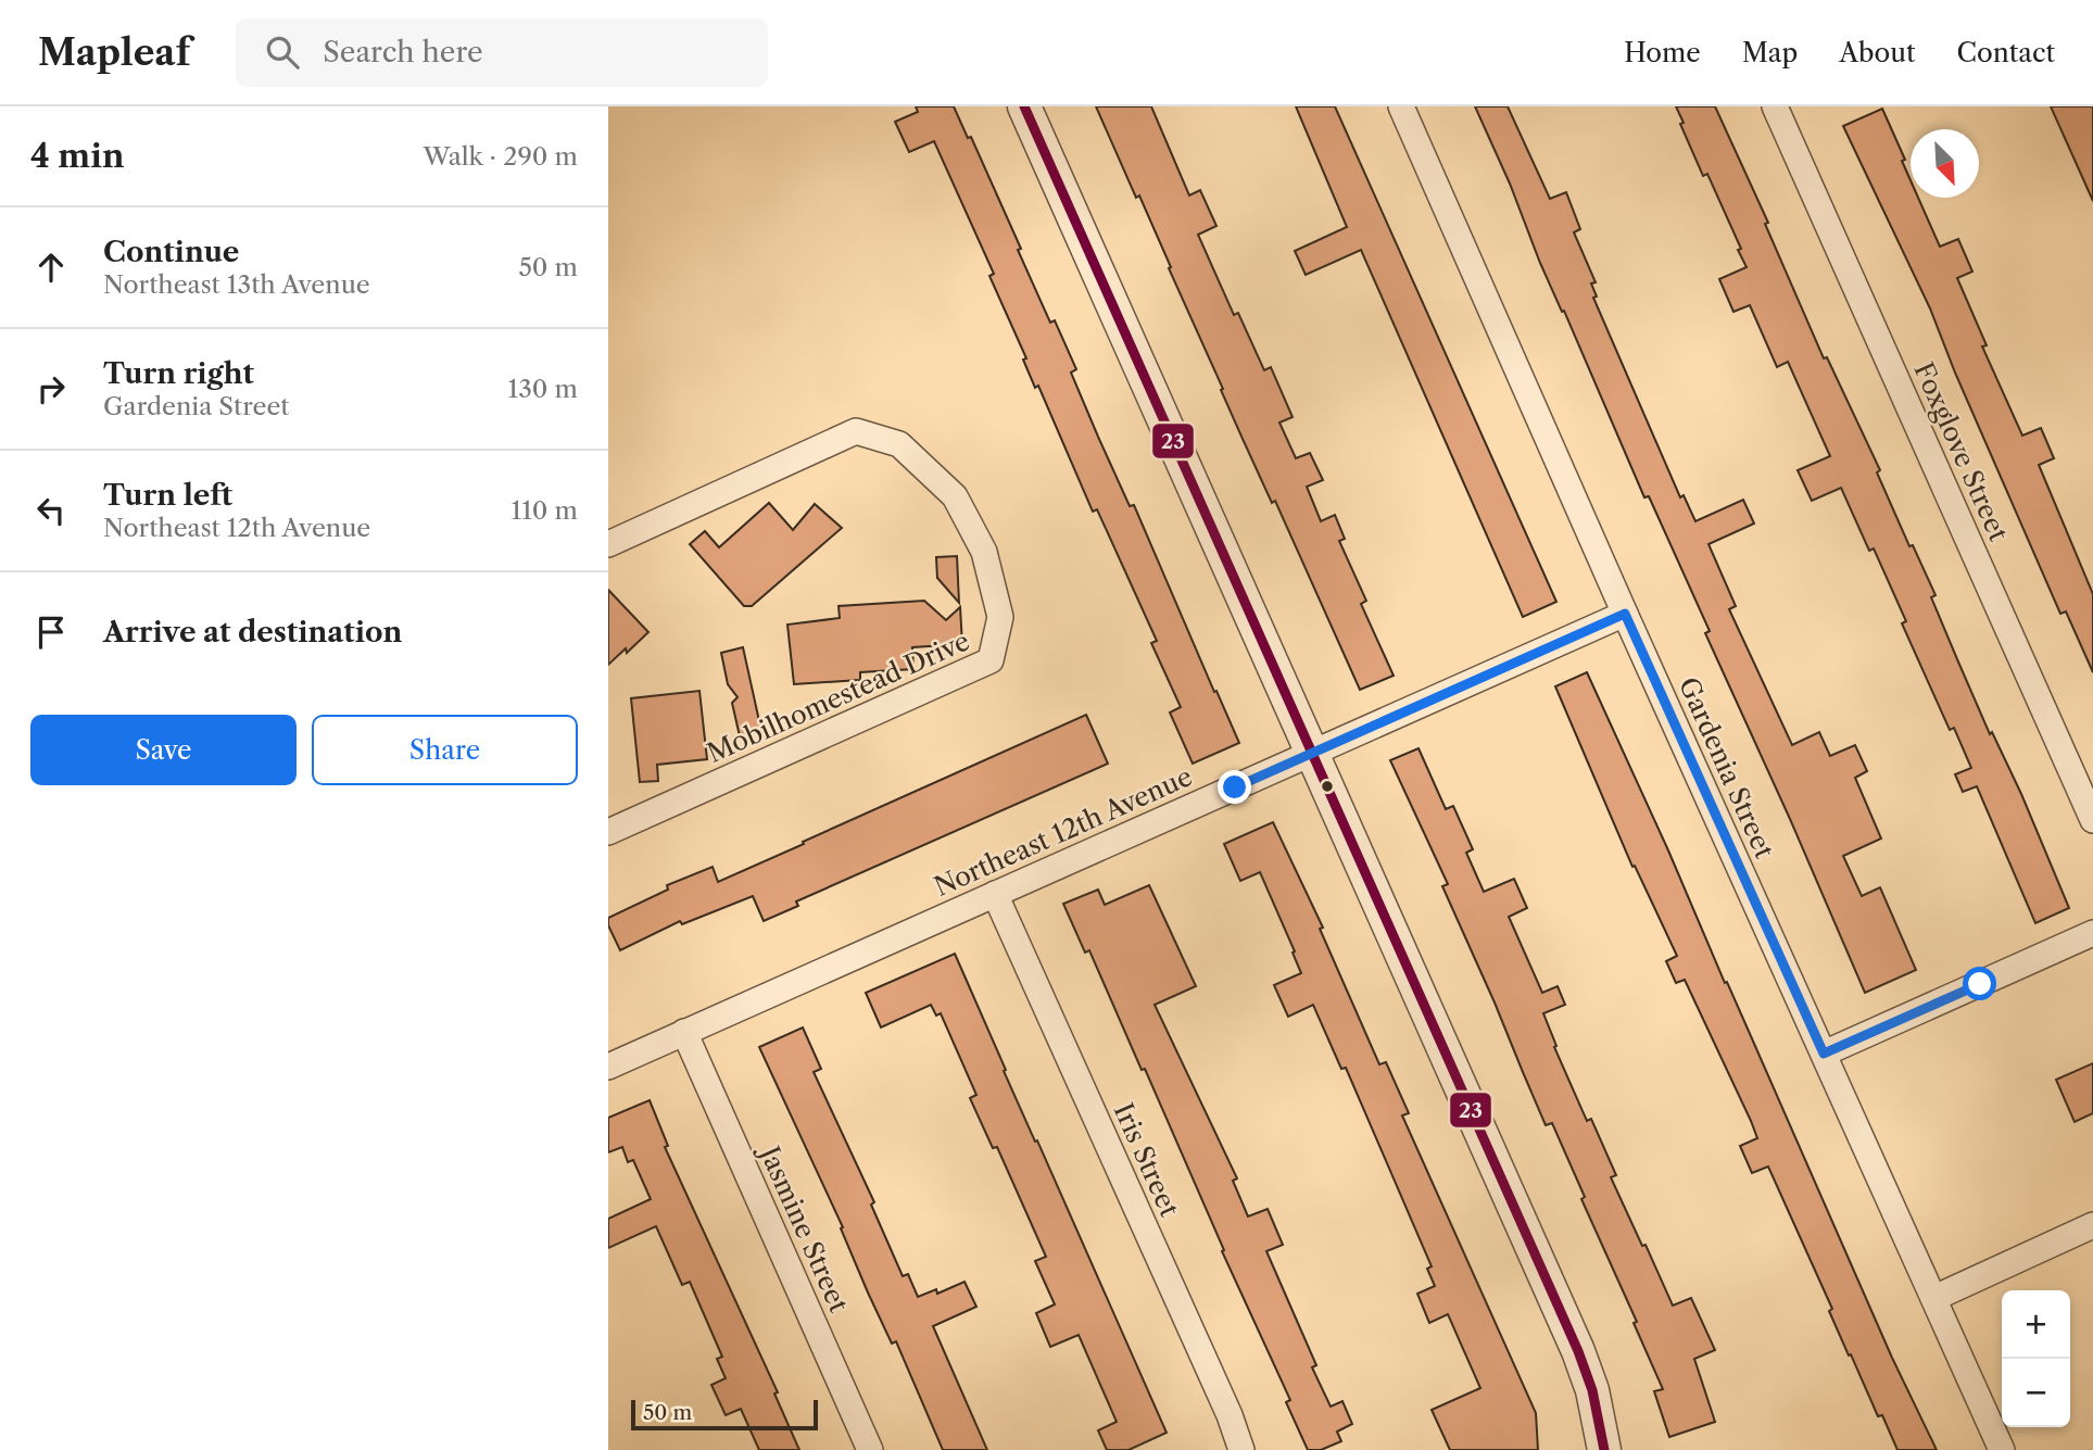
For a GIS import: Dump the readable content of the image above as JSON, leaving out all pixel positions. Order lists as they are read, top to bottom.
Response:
{
  "streets": {
    "street": [
      "Foxglove Street",
      "Mobilhomestead Drive",
      "Gardenia Street",
      "Northeast 12th Avenue",
      "Iris Street",
      "Jasmine Street"
    ]
  },
  "crossings": [
    ["Gardenia Street", "Northeast 12th Avenue"],
    ["Northeast 12th Avenue", "Iris Street"],
    ["Northeast 12th Avenue", "Jasmine Street"]
  ],
  "lines": ["transit line 23"],
  "scale_bar": "50 m",
  "north": "bottom right",
  "page": {
    "header": "Mapleaf",
    "search": "Search here",
    "nav": [
      "Home",
      "Map",
      "About",
      "Contact"
    ],
    "heading": ["4 min", "Walk · 290 m"],
    "list": [
      ["Continue", "Northeast 13th Avenue", "50 m"],
      ["Turn right", "Gardenia Street", "130 m"],
      ["Turn left", "Northeast 12th Avenue", "110 m"],
      "Arrive at destination"
    ],
    "buttons": ["Save", "Share"],
    "map_buttons": ["+", "−"],
    "scale": "50 m"
  }
}
